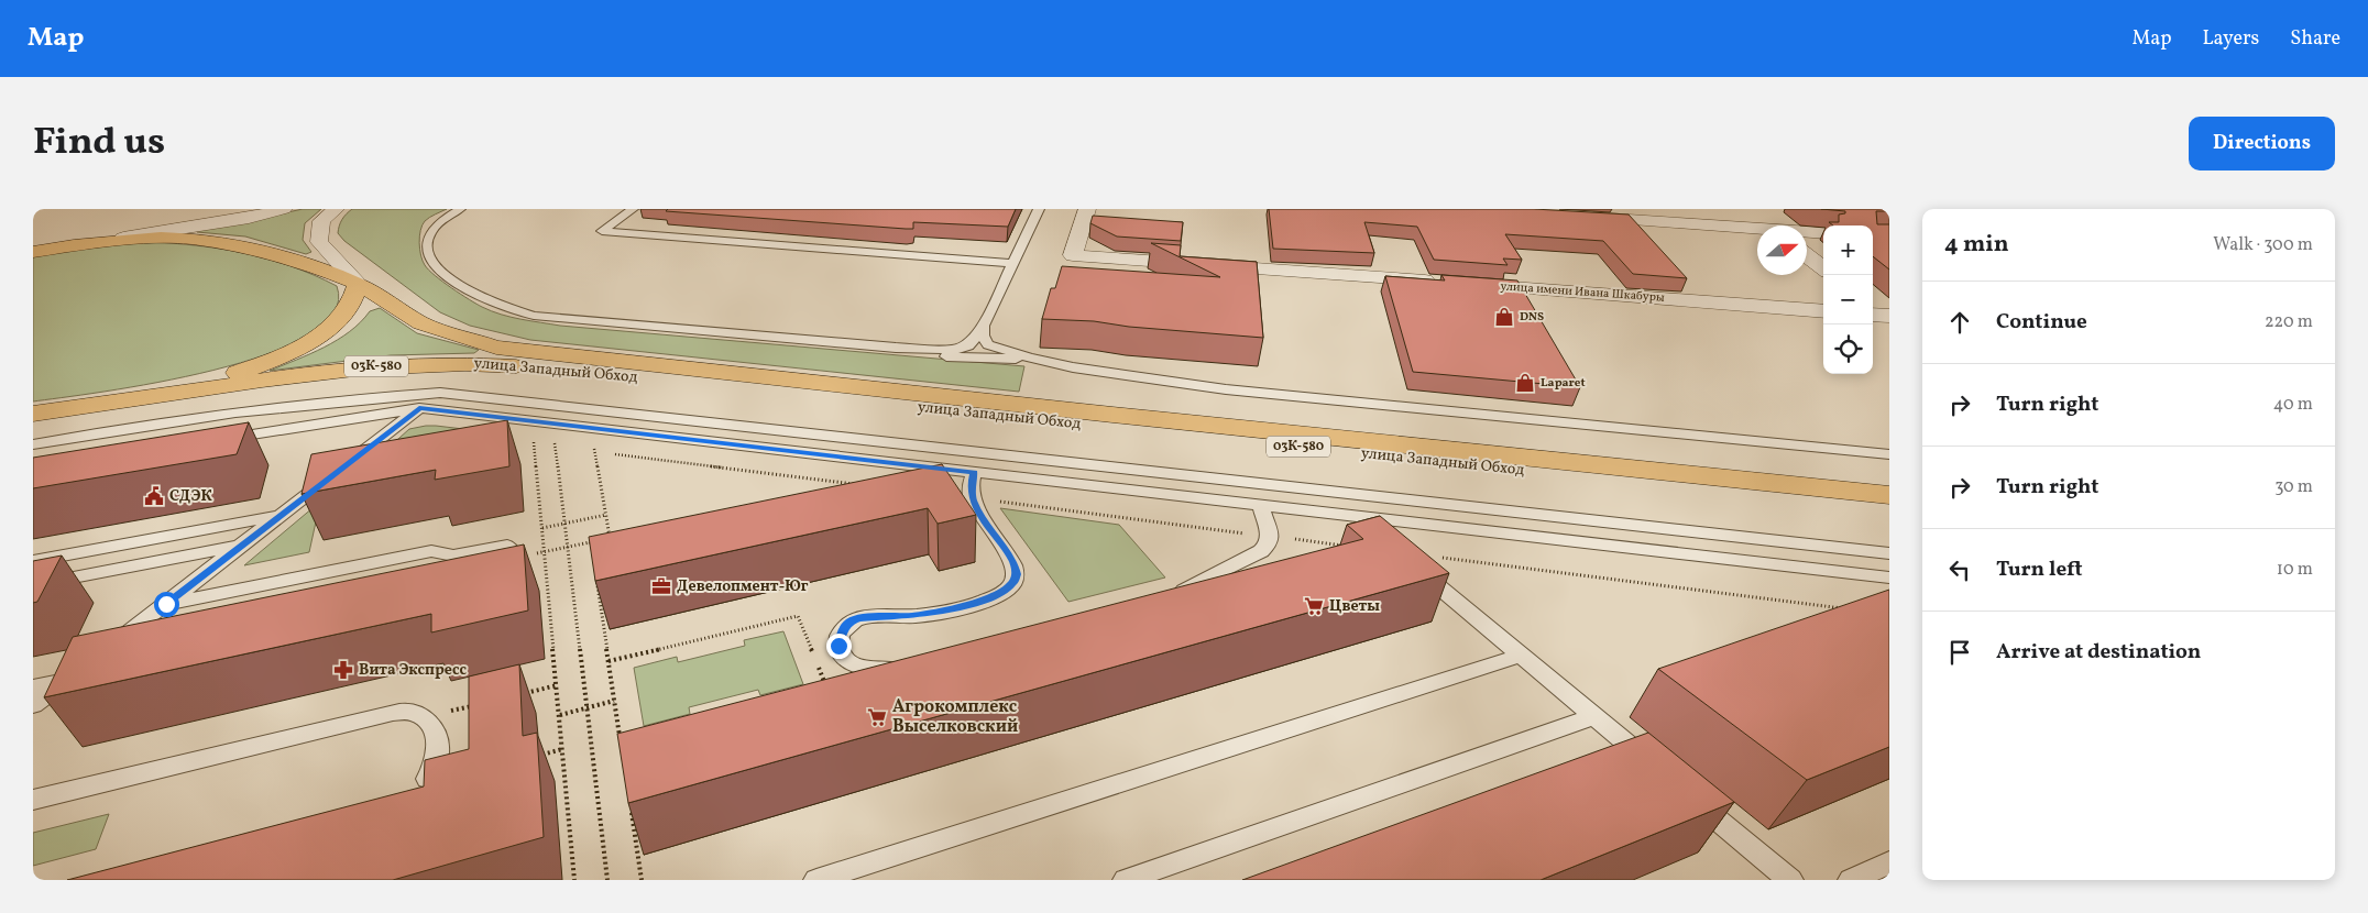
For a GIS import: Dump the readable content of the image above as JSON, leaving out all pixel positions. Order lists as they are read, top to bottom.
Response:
{
  "streets": {
    "highway": ["03К-580", "улица Западный Обход"],
    "street": ["улица имени Ивана Шкабуры"]
  },
  "crossings": [
    ["03К-580", "улица Западный Обход"]
  ],
  "places": {
    "shop": ["DNS", "Laparet"],
    "public building": ["СДЭК"],
    "office": ["Девелопмент-Юг"],
    "supermarket": ["Цветы", "Агрокомплекс Выселковский"],
    "pharmacy": ["Вита Экспресс"]
  },
  "north": "right",
  "page": {
    "header": "Map",
    "nav": ["Map", "Layers", "Share"],
    "title": "Find us",
    "buttons": "Directions",
    "heading": ["4 min", "Walk · 300 m"],
    "map_buttons": ["+", "−"],
    "list": [
      ["Continue", "220 m"],
      ["Turn right", "40 m"],
      ["Turn right", "30 m"],
      ["Turn left", "10 m"],
      "Arrive at destination"
    ]
  }
}
